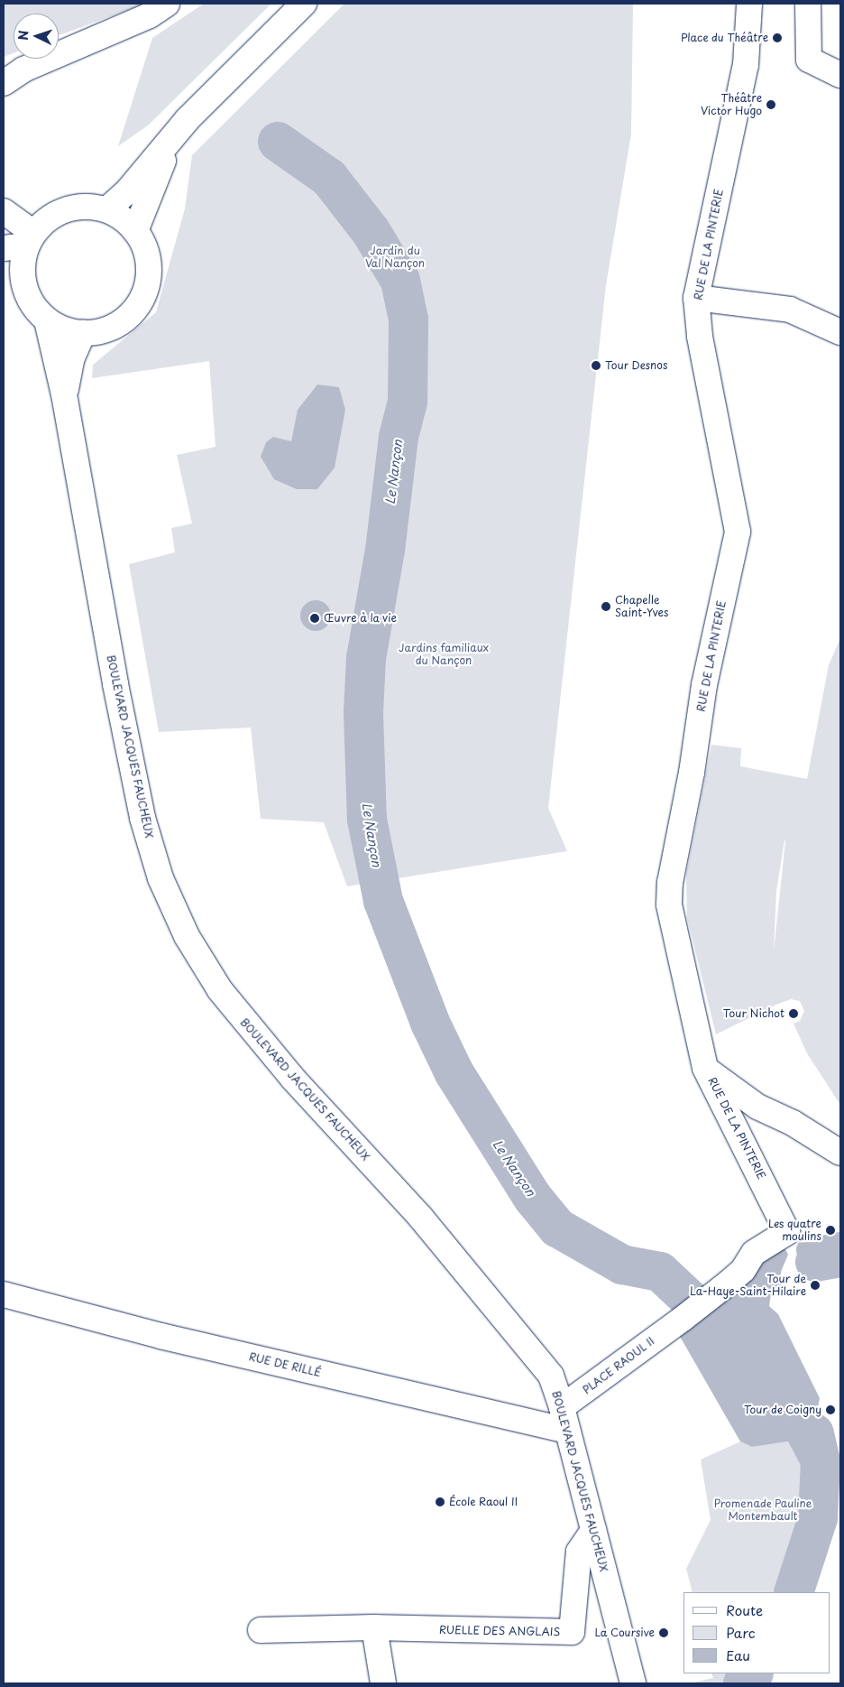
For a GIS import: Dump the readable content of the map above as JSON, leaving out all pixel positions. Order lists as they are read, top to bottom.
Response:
{
  "streets": {
    "street": [
      "RUE DE LA PINTERIE",
      "BOULEVARD JACQUES FAUCHEUX",
      "RUE DE RILLÉ",
      "PLACE RAOUL II",
      "RUELLE DES ANGLAIS"
    ]
  },
  "crossings": [
    ["RUE DE LA PINTERIE", "PLACE RAOUL II"],
    ["BOULEVARD JACQUES FAUCHEUX", "RUE DE RILLÉ"],
    ["BOULEVARD JACQUES FAUCHEUX", "PLACE RAOUL II"],
    ["BOULEVARD JACQUES FAUCHEUX", "RUELLE DES ANGLAIS"],
    ["RUE DE RILLÉ", "PLACE RAOUL II"]
  ],
  "water": ["Le Nançon"],
  "parks": ["Jardin du Val Nançon", "Jardins familiaux du Nançon", "Promenade Pauline Montembault"],
  "places": [
    "Place du Théâtre",
    "Théâtre Victor Hugo",
    "Tour Desnos",
    "Chapelle Saint-Yves",
    "Œuvre à la vie",
    "Tour Nichot",
    "Les quatre moulins",
    "Tour de La-Haye-Saint-Hilaire",
    "Tour de Coigny",
    "École Raoul II",
    "La Coursive"
  ],
  "legend": ["Route", "Parc", "Eau"],
  "north": "left"
}
